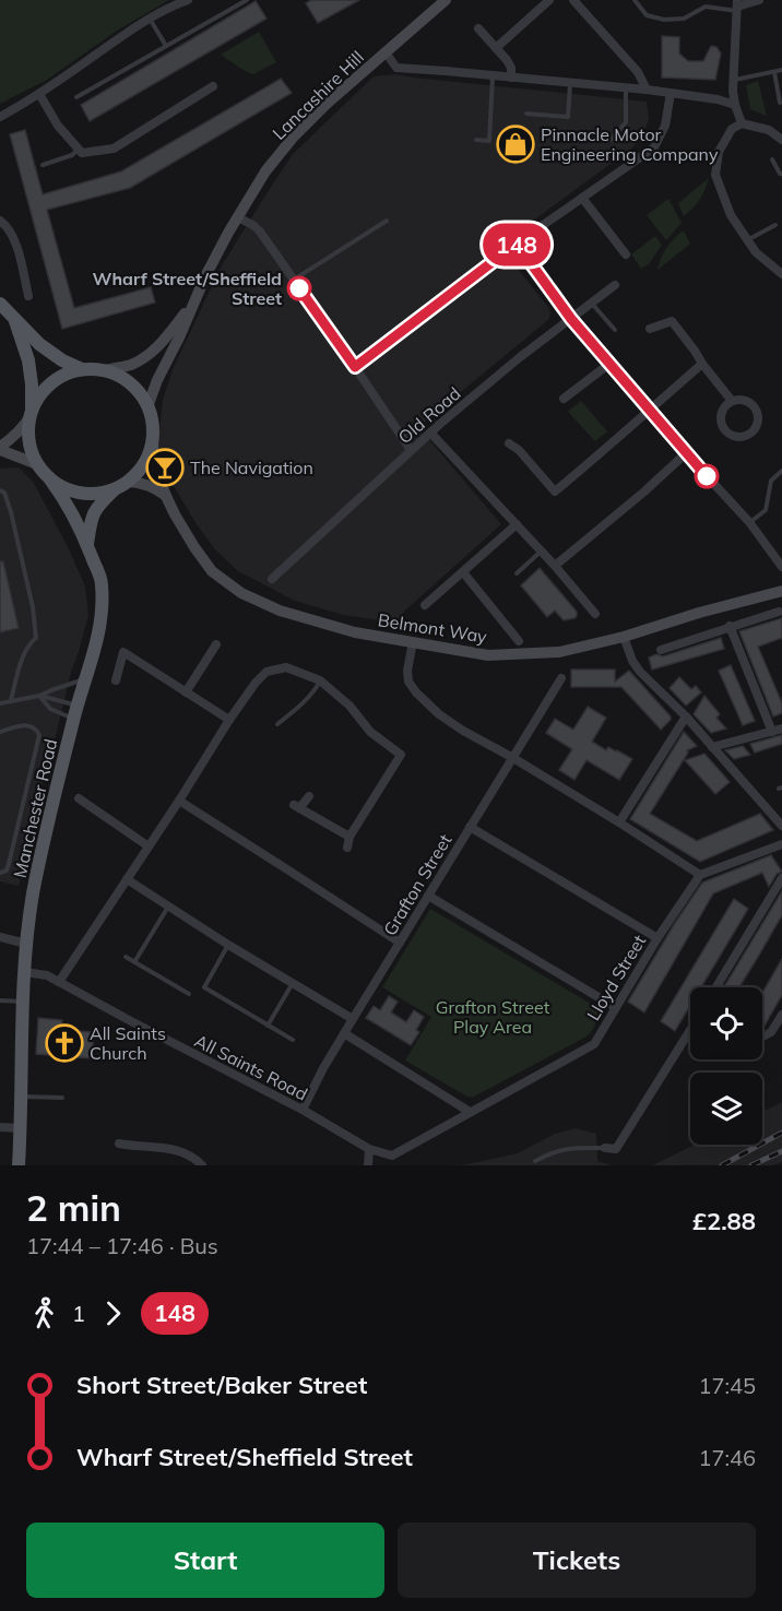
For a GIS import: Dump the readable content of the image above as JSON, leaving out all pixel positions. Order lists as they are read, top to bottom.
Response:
{
  "streets": {
    "main road": ["Manchester Road"],
    "street": [
      "Lancashire Hill",
      "Old Road",
      "Belmont Way",
      "Grafton Street",
      "Lloyd Street",
      "All Saints Road"
    ]
  },
  "crossings": [
    ["Lancashire Hill", "Belmont Way"],
    ["Lancashire Hill", "Manchester Road"],
    ["Belmont Way", "Manchester Road"],
    ["Manchester Road", "All Saints Road"],
    ["Grafton Street", "All Saints Road"],
    ["Lloyd Street", "All Saints Road"]
  ],
  "parks": ["Grafton Street Play Area"],
  "places": {
    "shop": ["Pinnacle Motor Engineering Company"],
    "other": ["Wharf Street/Sheffield Street"],
    "bar": ["The Navigation"],
    "church": ["All Saints Church"]
  },
  "lines": ["bus line 148"],
  "page": {
    "on_map": "148",
    "heading": ["2 min", "17:44 – 17:46 · Bus", "£2.88"],
    "legs": ["1", "148"],
    "list": [
      {
        "name": "Short Street/Baker Street",
        "value": "17:45"
      },
      {
        "name": "Wharf Street/Sheffield Street",
        "value": "17:46"
      }
    ],
    "buttons": ["Start", "Tickets"]
  }
}
